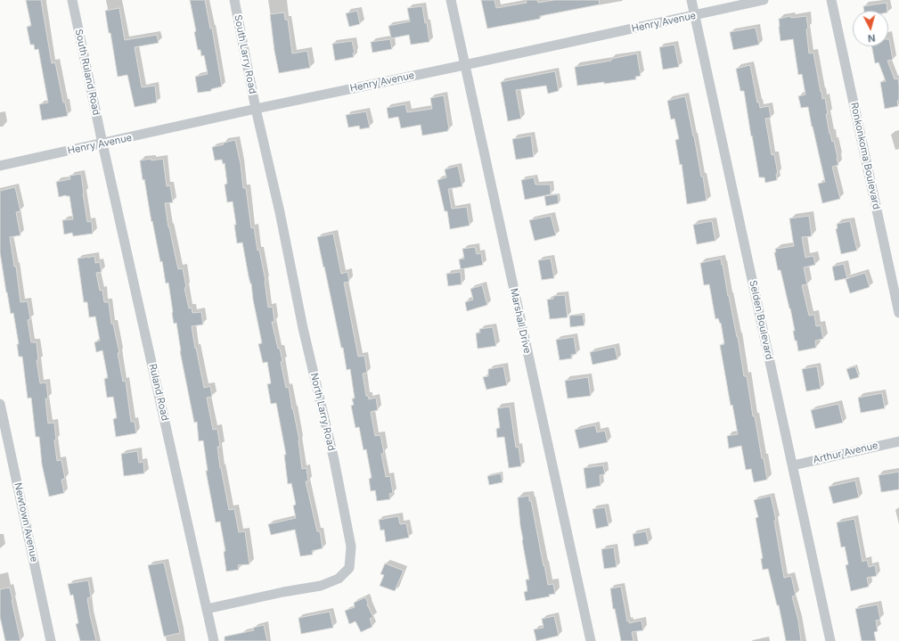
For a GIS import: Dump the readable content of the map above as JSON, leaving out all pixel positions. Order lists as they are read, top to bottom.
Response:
{
  "streets": {
    "street": [
      "Henry Avenue",
      "South Larry Road",
      "South Ruland Road",
      "Ronkonkoma Boulevard",
      "Selden Boulevard",
      "Marshall Drive",
      "Ruland Road",
      "North Larry Road",
      "Arthur Avenue",
      "Newtown Avenue"
    ]
  },
  "crossings": [
    ["Henry Avenue", "South Larry Road"],
    ["Henry Avenue", "South Ruland Road"],
    ["Henry Avenue", "Selden Boulevard"],
    ["Henry Avenue", "Marshall Drive"],
    ["Henry Avenue", "Ruland Road"],
    ["Henry Avenue", "North Larry Road"],
    ["South Larry Road", "North Larry Road"],
    ["South Ruland Road", "Ruland Road"],
    ["Selden Boulevard", "Arthur Avenue"],
    ["Ruland Road", "North Larry Road"]
  ],
  "north": "bottom"
}
